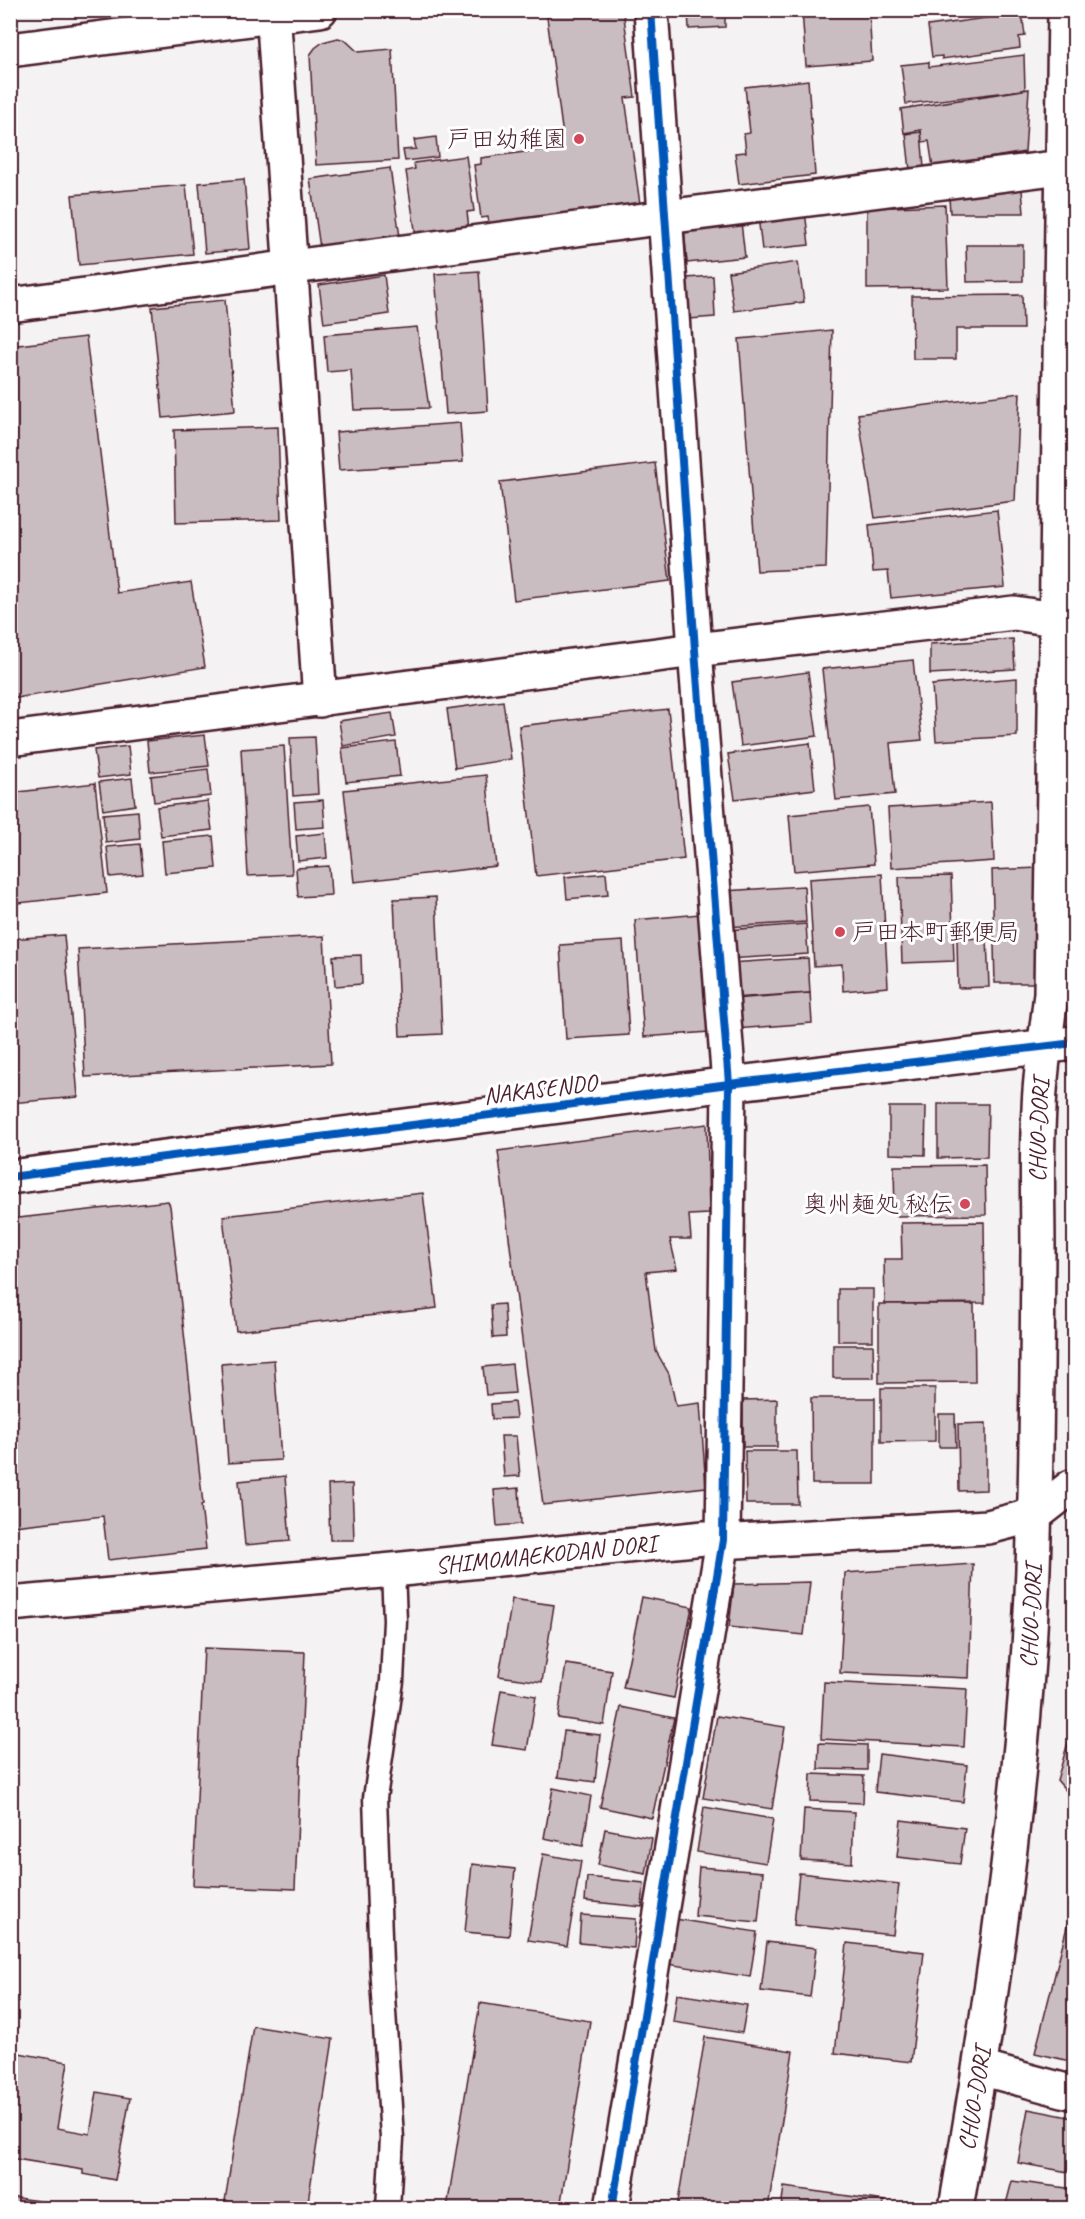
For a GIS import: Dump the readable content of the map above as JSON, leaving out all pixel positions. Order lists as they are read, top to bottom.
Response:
{
  "streets": {
    "main road": ["NAKASENDO", "CHUO-DORI", "SHIMOMAEKODAN DORI"]
  },
  "crossings": [
    ["NAKASENDO", "CHUO-DORI"],
    ["CHUO-DORI", "SHIMOMAEKODAN DORI"]
  ],
  "places": ["戸田幼稚園", "戸田本町郵便局", "奥州麺処 秘伝"]
}
